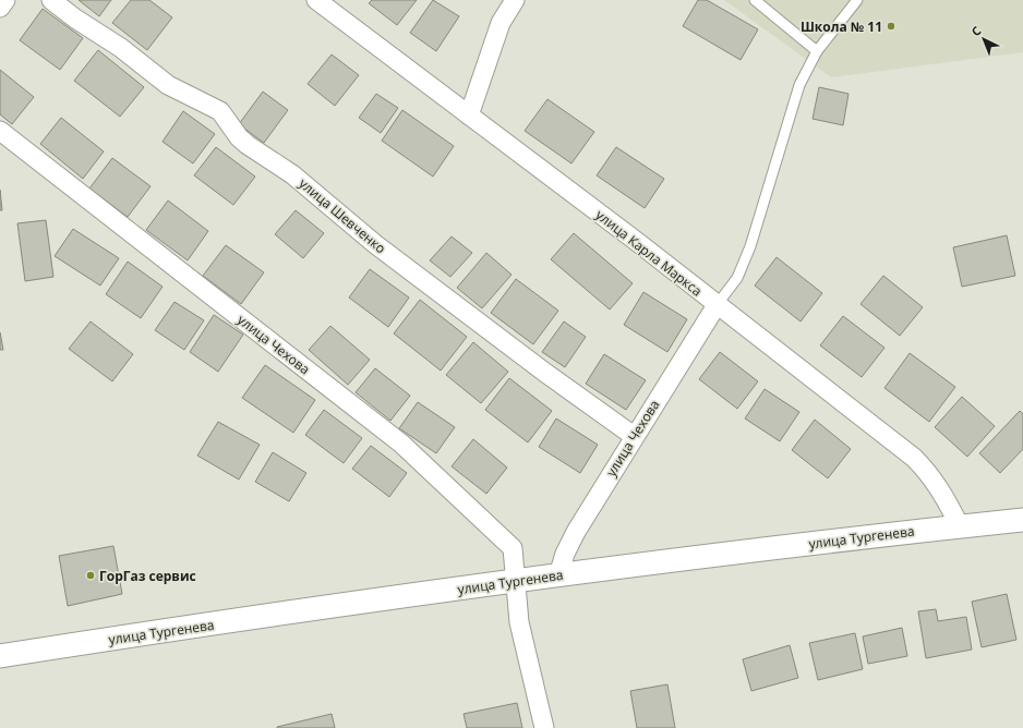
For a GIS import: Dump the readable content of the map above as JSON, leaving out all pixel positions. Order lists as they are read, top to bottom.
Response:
{
  "streets": {
    "street": [
      "улица Шевченко",
      "улица Карла Маркса",
      "улица Чехова",
      "улица Тургенева"
    ]
  },
  "crossings": [
    ["улица Шевченко", "улица Чехова"],
    ["улица Карла Маркса", "улица Чехова"],
    ["улица Карла Маркса", "улица Тургенева"],
    ["улица Чехова", "улица Тургенева"]
  ],
  "places": ["Школа № 11", "ГорГаз сервис"],
  "north": "top left"
}
